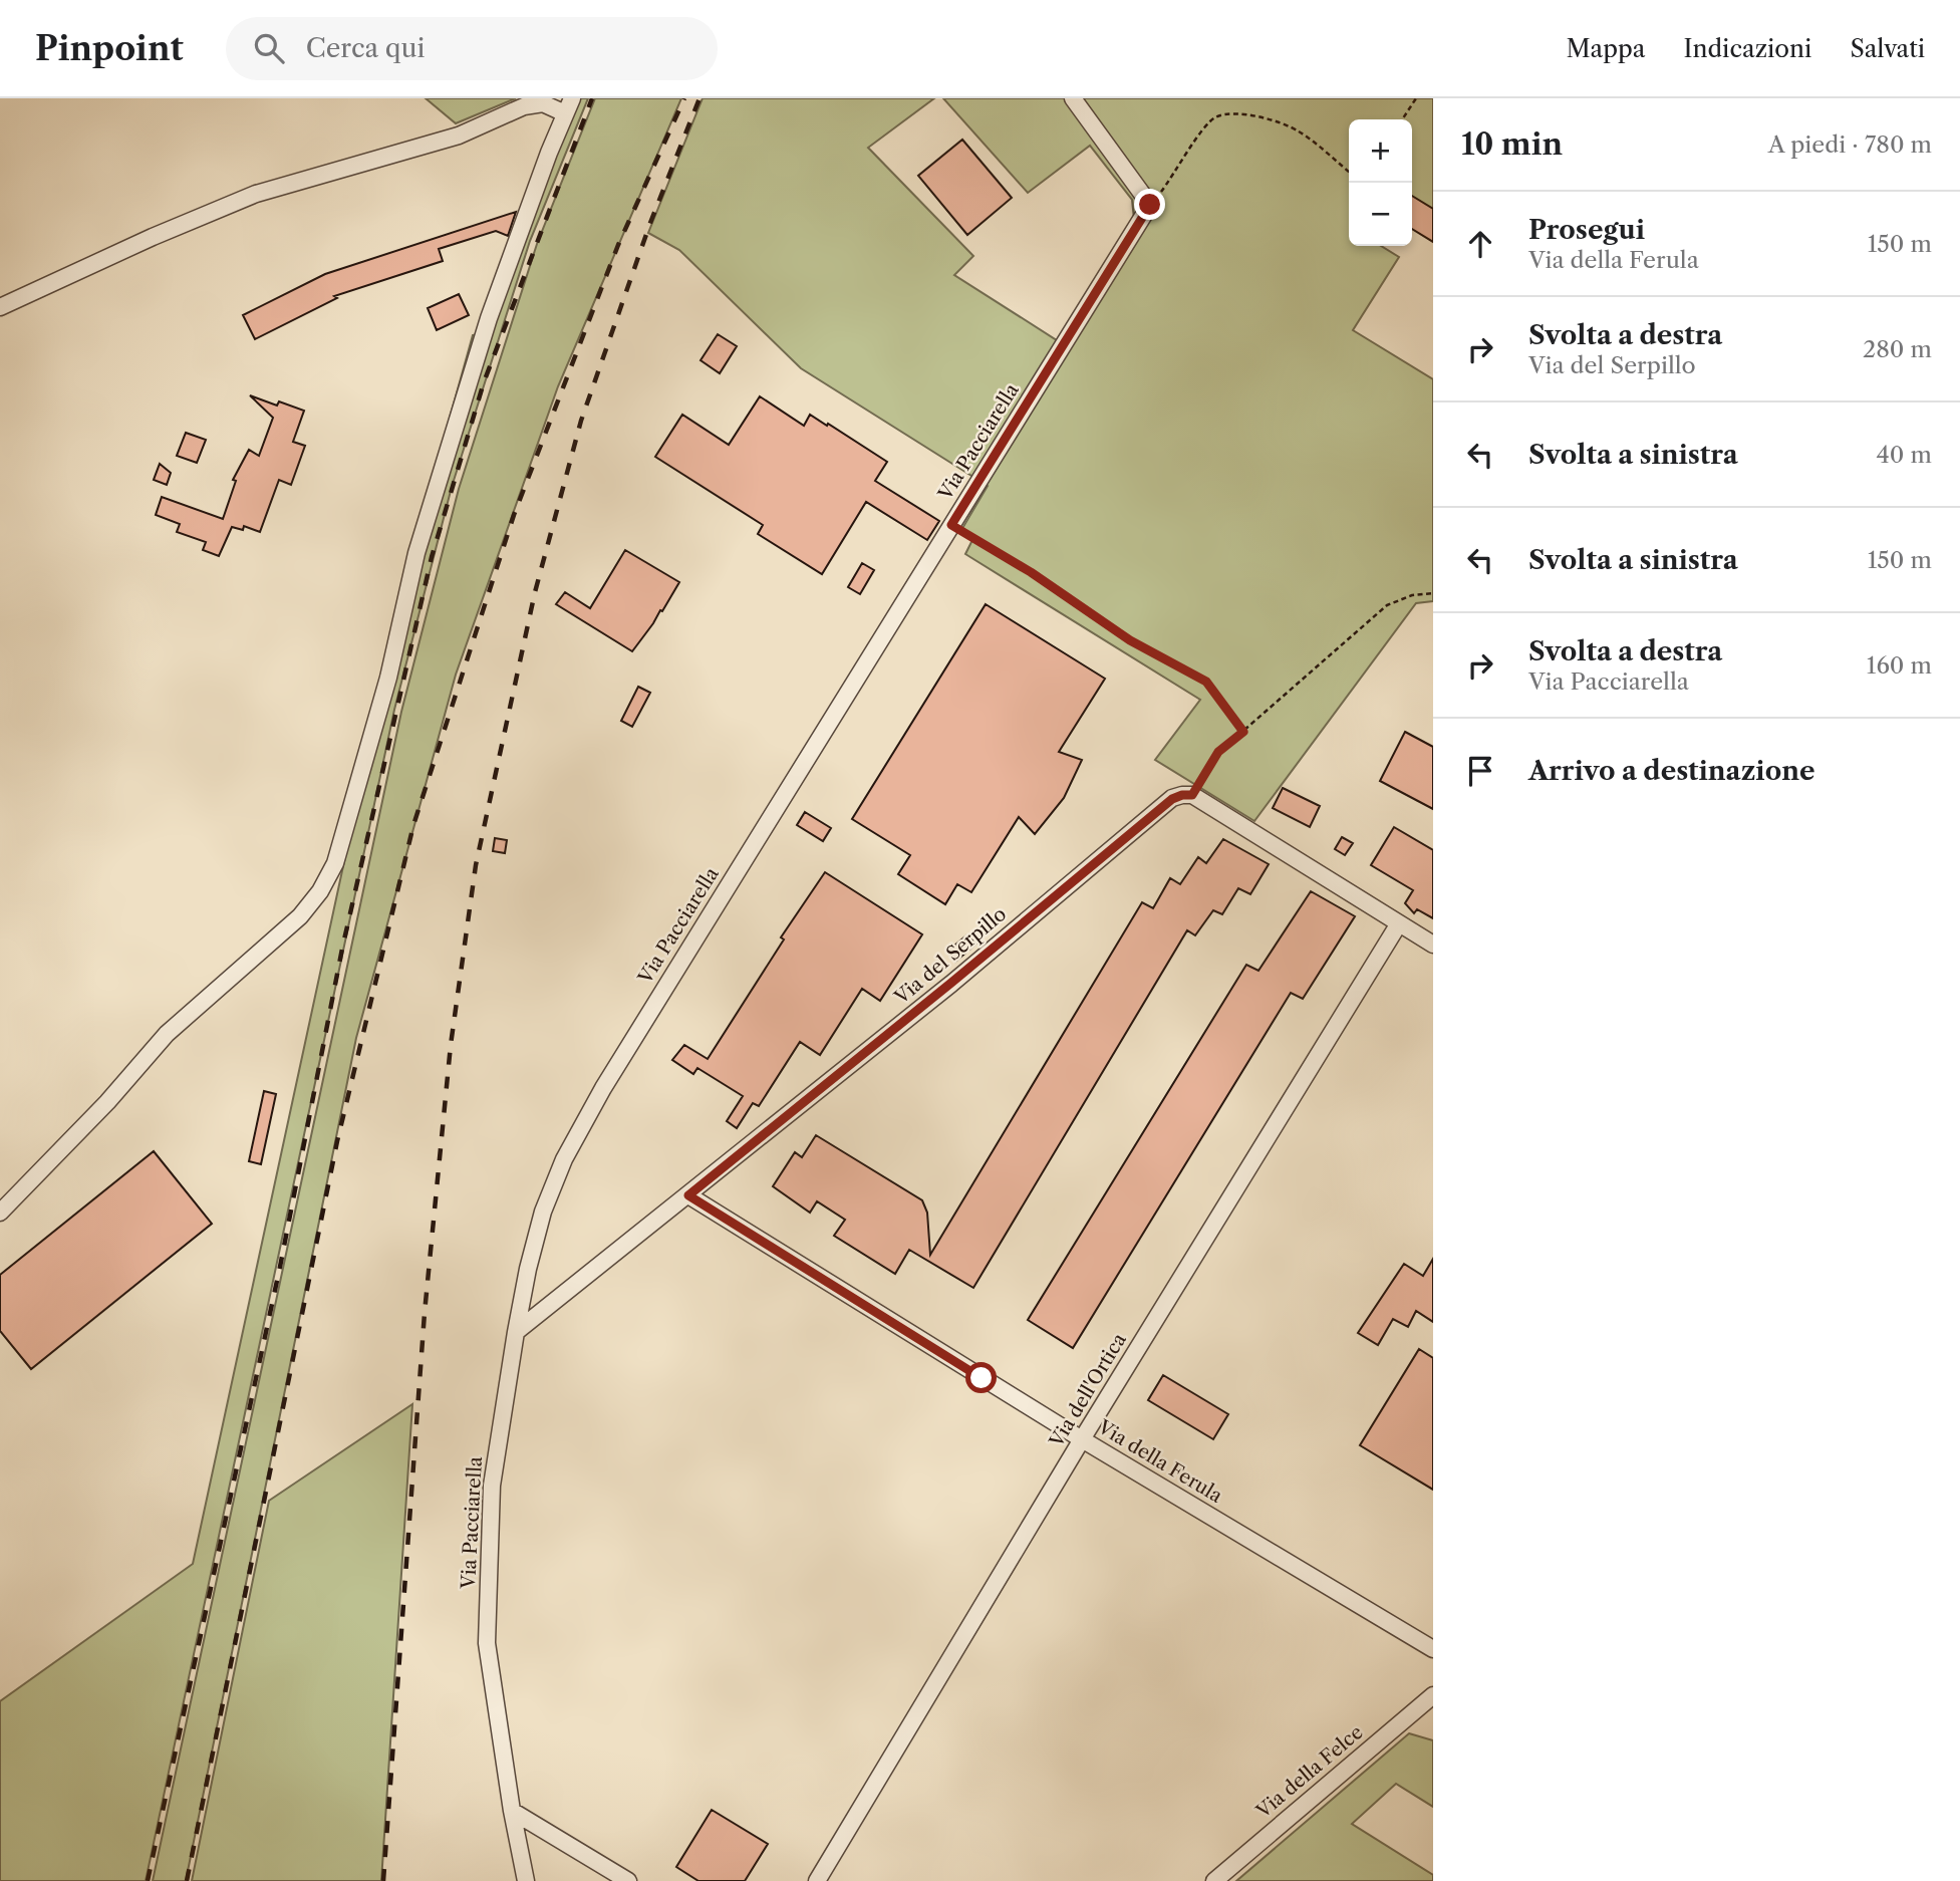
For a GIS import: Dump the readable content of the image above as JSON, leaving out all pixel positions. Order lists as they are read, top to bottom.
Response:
{
  "streets": {
    "street": [
      "Via Pacciarella",
      "Via del Serpillo",
      "Via dell'Ortica",
      "Via della Ferula",
      "Via della Felce"
    ]
  },
  "crossings": [
    ["Via Pacciarella", "Via del Serpillo"],
    ["Via del Serpillo", "Via della Ferula"],
    ["Via dell'Ortica", "Via della Ferula"]
  ],
  "page": {
    "header": "Pinpoint",
    "search": "Cerca qui",
    "nav": ["Mappa", "Indicazioni", "Salvati"],
    "heading": ["10 min", "A piedi · 780 m"],
    "map_buttons": ["+", "−"],
    "list": [
      ["Prosegui", "Via della Ferula", "150 m"],
      ["Svolta a destra", "Via del Serpillo", "280 m"],
      ["Svolta a sinistra", "40 m"],
      ["Svolta a sinistra", "150 m"],
      ["Svolta a destra", "Via Pacciarella", "160 m"],
      "Arrivo a destinazione"
    ]
  }
}
